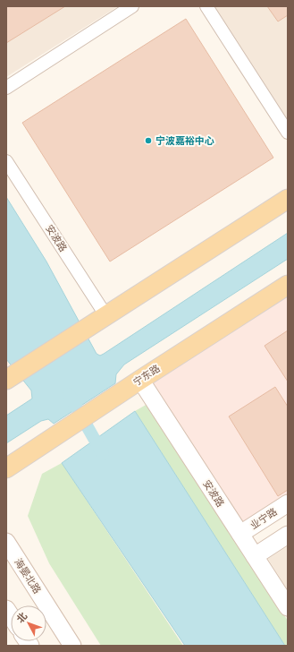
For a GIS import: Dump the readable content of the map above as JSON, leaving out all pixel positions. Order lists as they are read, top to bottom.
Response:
{
  "streets": {
    "main road": ["宁东路"],
    "street": ["安波路", "业宁路", "海晏北路"]
  },
  "crossings": [
    ["安波路", "宁东路"],
    ["安波路", "业宁路"]
  ],
  "places": ["宁波嘉裕中心"],
  "north": "top left"
}
